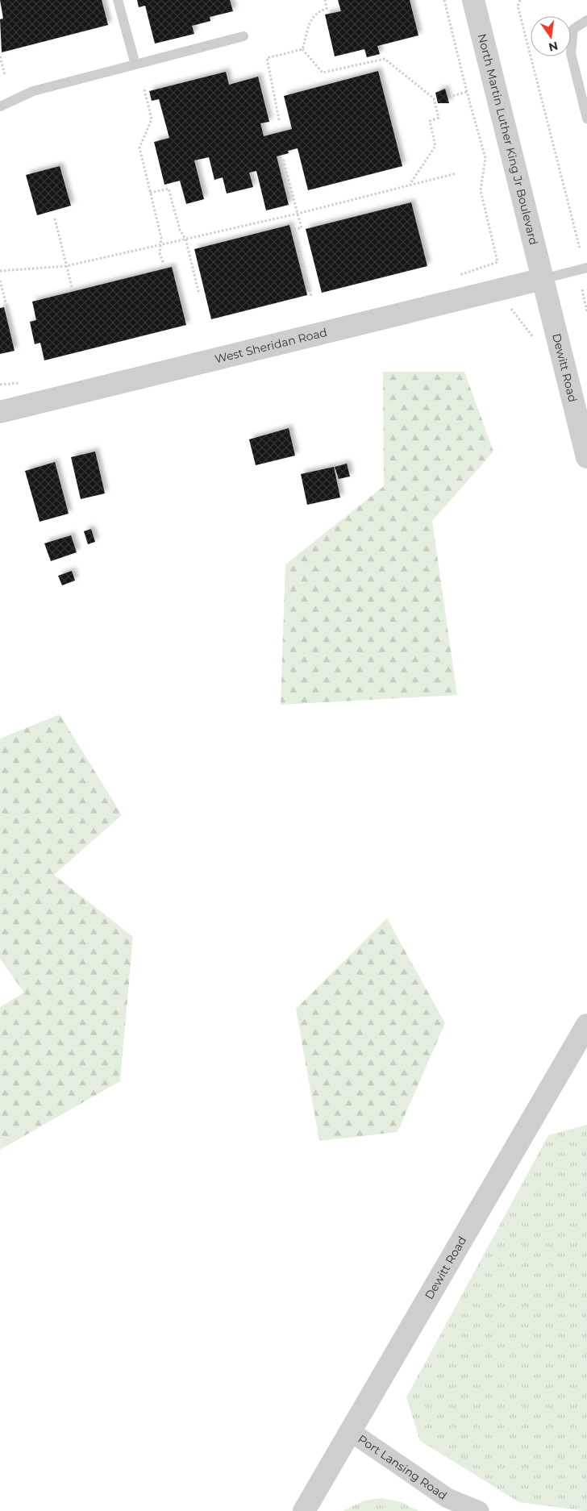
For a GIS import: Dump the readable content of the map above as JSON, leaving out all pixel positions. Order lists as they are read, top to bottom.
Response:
{
  "streets": {
    "street": [
      "North Martin Luther King Jr Boulevard",
      "West Sheridan Road",
      "Dewitt Road",
      "Port Lansing Road"
    ]
  },
  "crossings": [
    ["North Martin Luther King Jr Boulevard", "West Sheridan Road"],
    ["North Martin Luther King Jr Boulevard", "Dewitt Road"],
    ["West Sheridan Road", "Dewitt Road"],
    ["Dewitt Road", "Port Lansing Road"]
  ],
  "north": "bottom"
}
